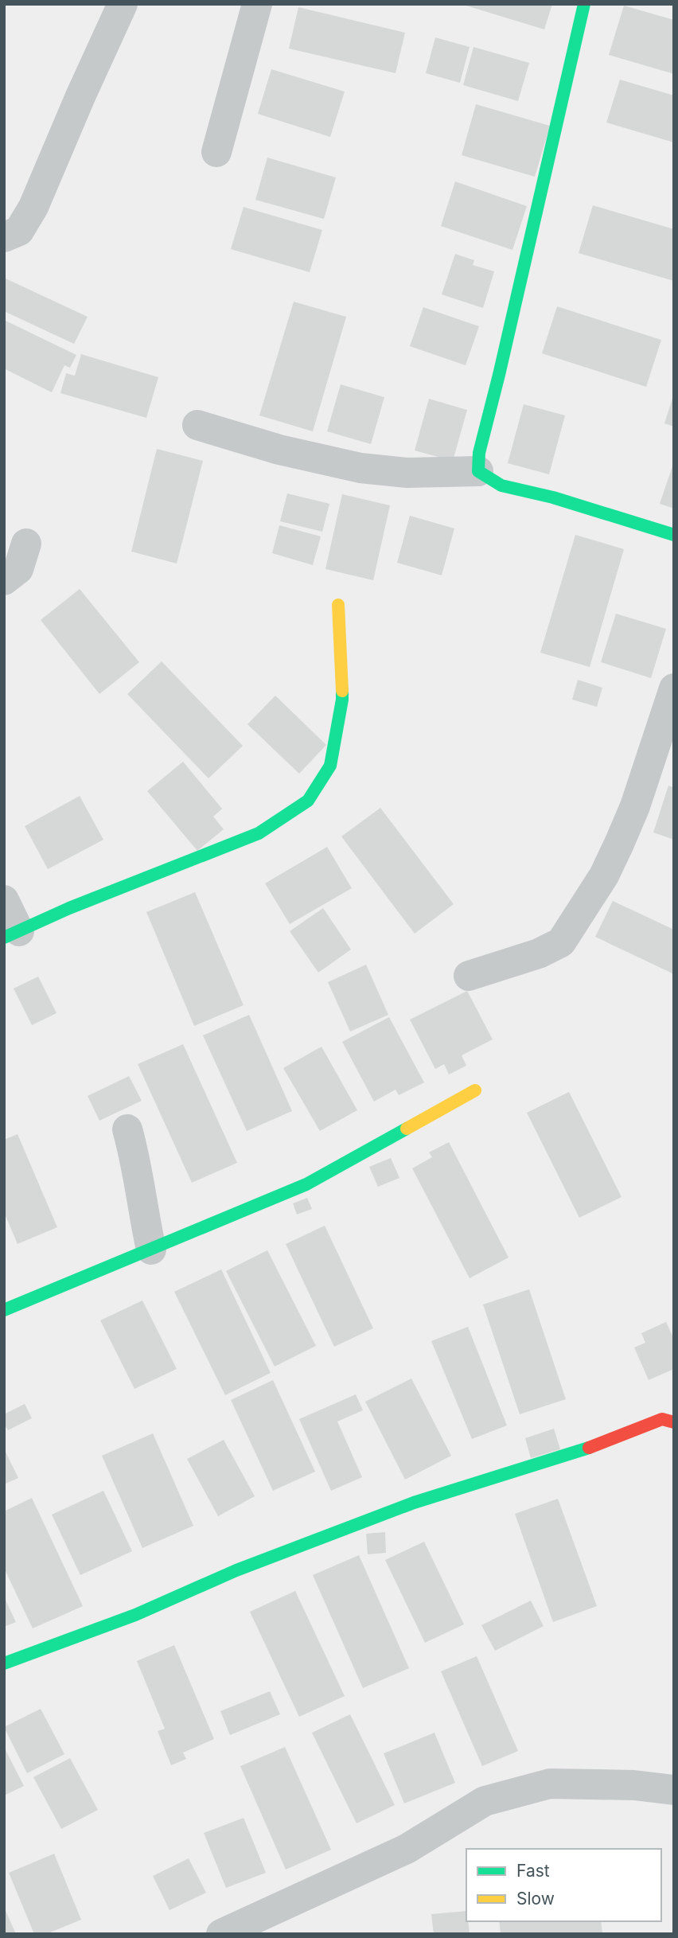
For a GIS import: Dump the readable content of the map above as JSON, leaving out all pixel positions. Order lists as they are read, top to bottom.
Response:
{
  "legend": ["Fast", "Slow"]
}
